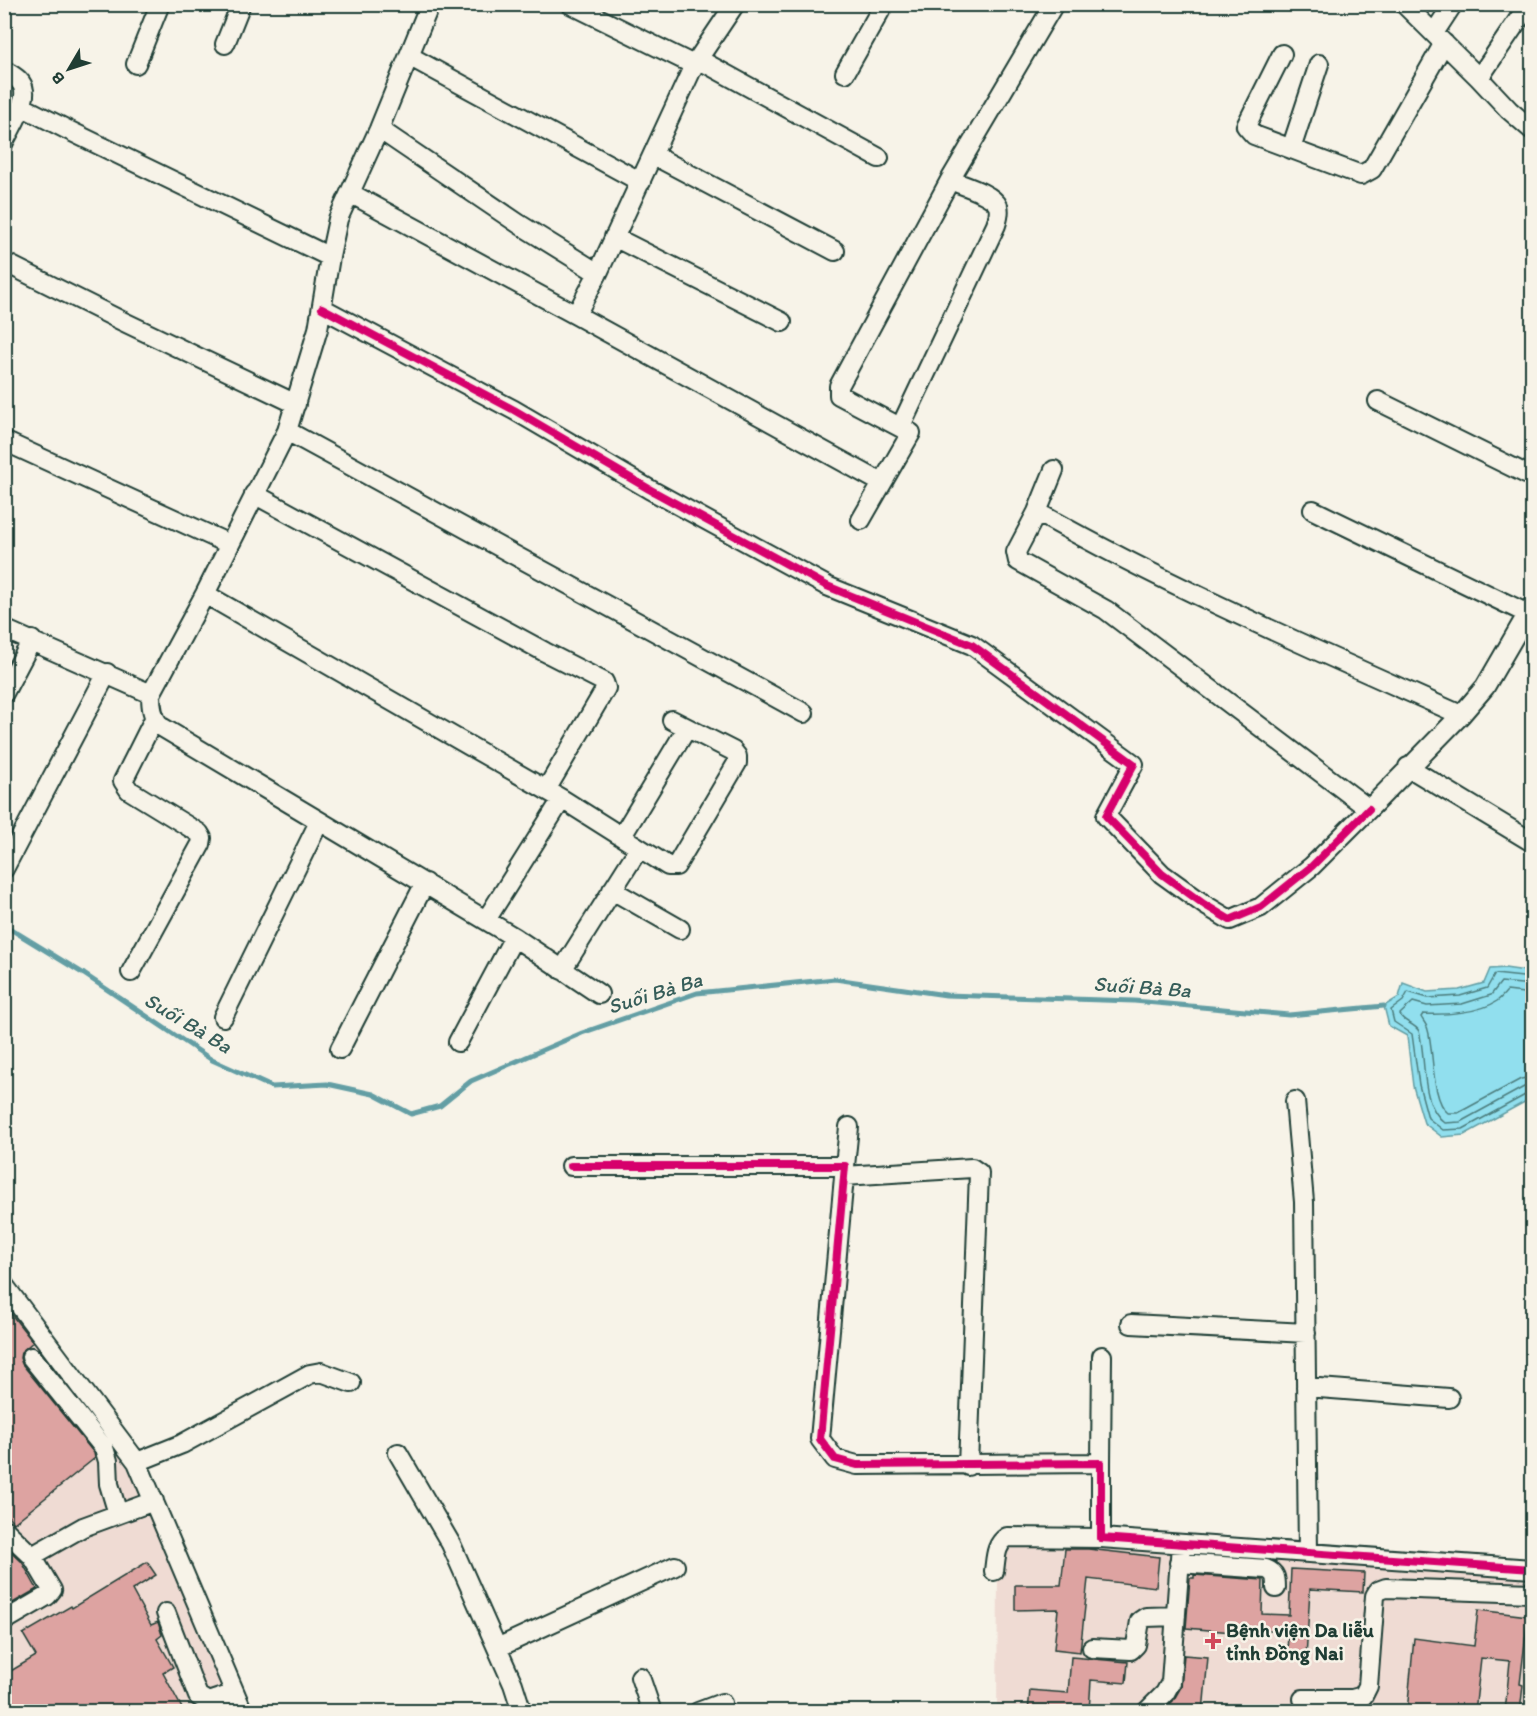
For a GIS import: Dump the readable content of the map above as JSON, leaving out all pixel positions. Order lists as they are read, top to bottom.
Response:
{
  "water": ["Suối Bà Ba"],
  "places": {
    "health": ["Bệnh viện Da liễu tỉnh Đồng Nai"]
  },
  "north": "bottom left"
}
